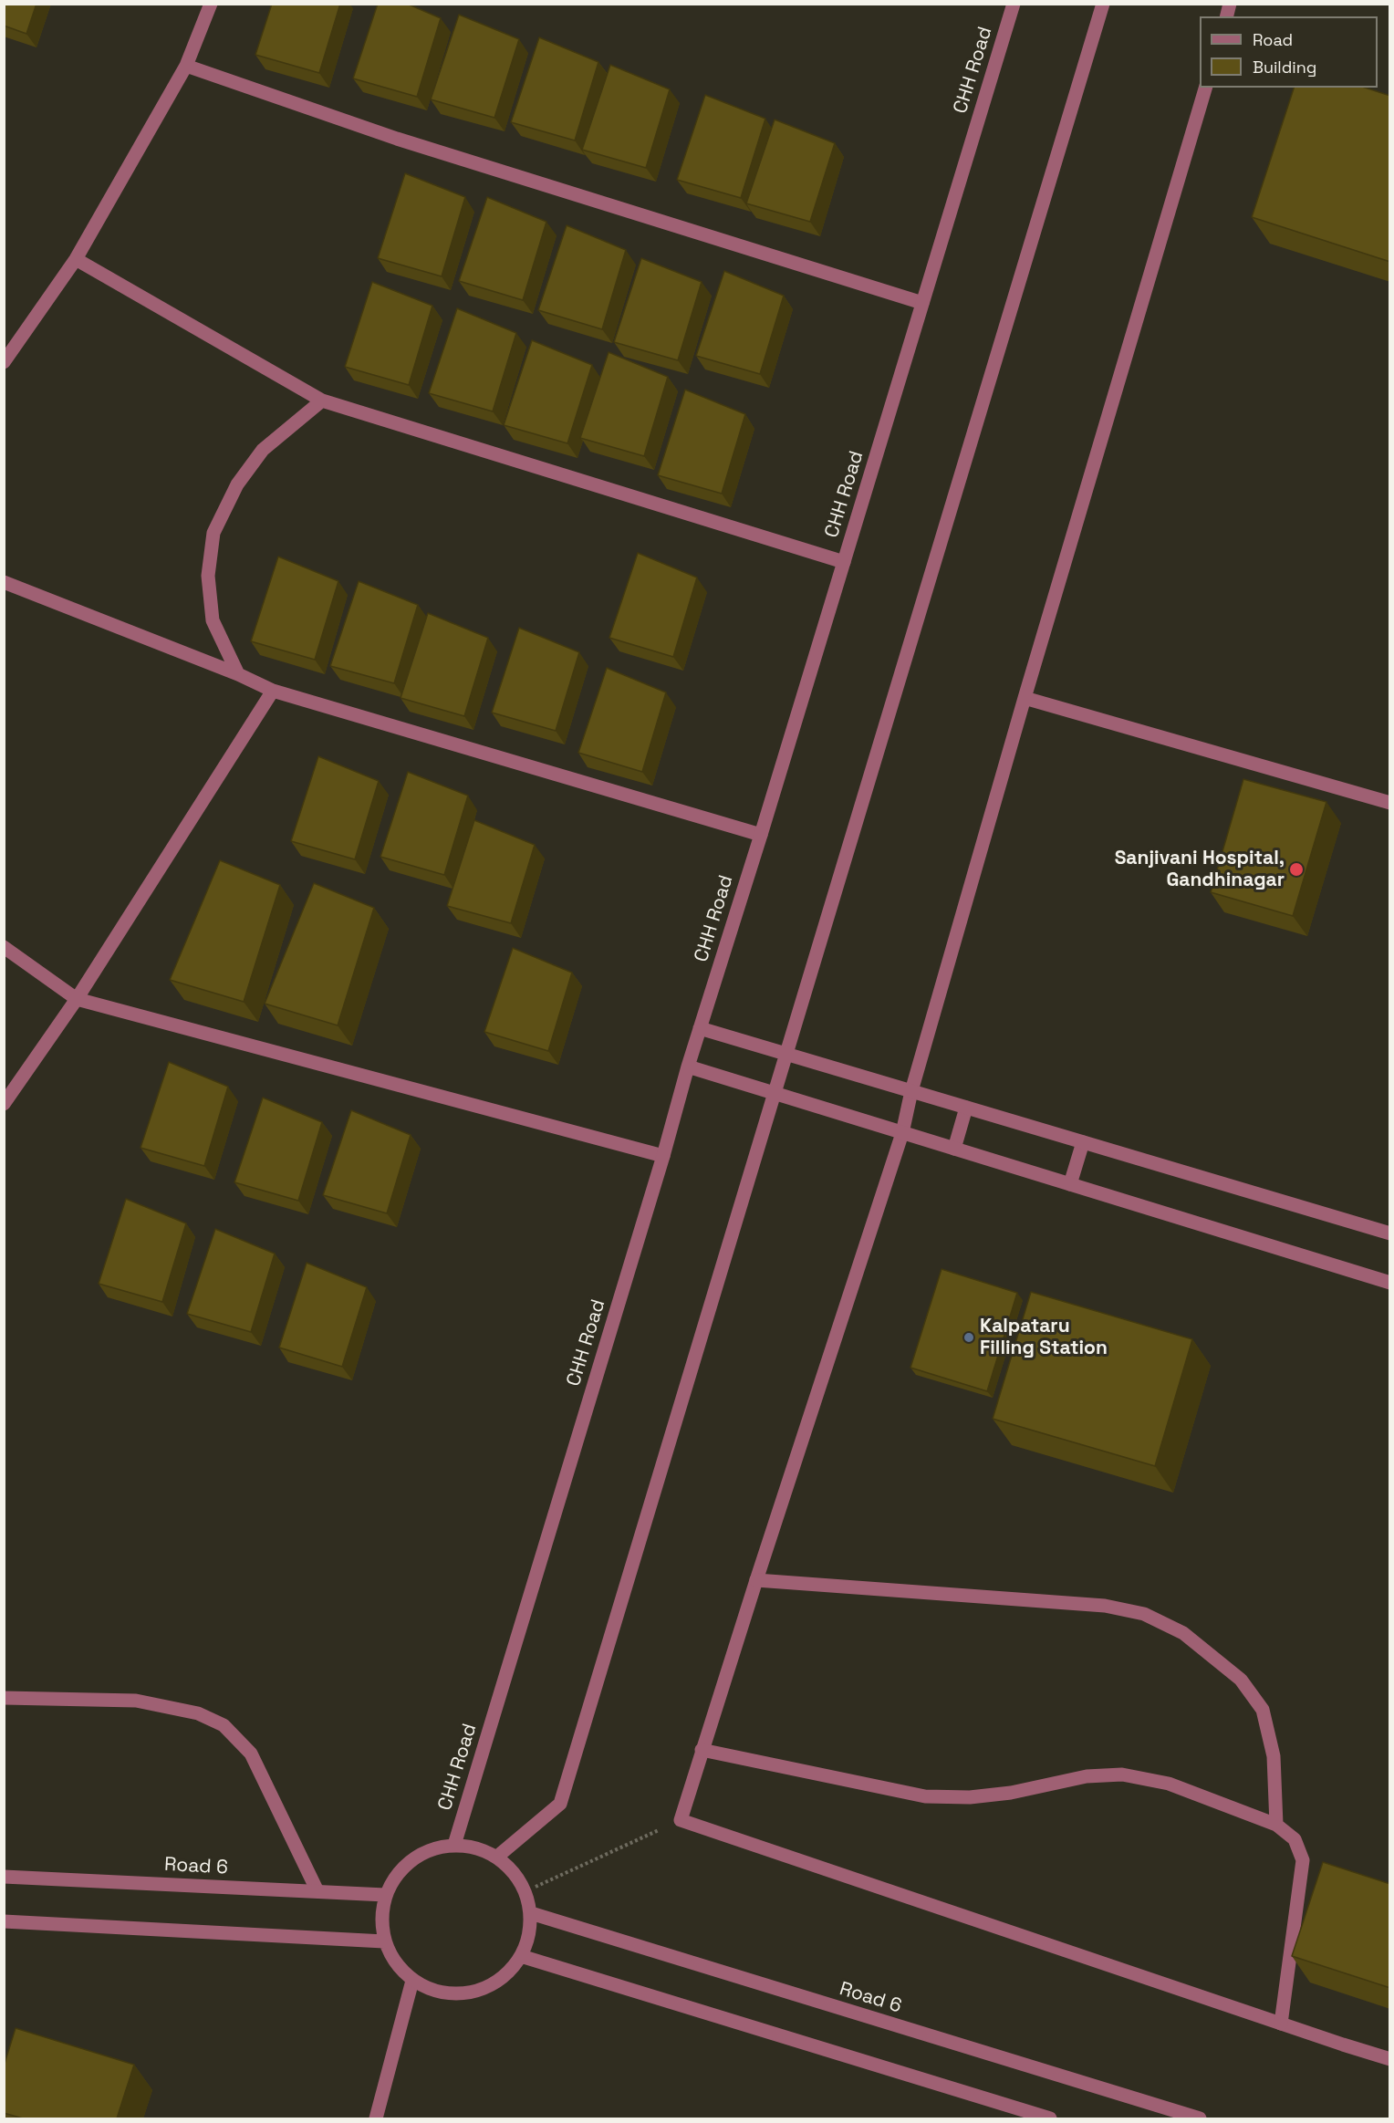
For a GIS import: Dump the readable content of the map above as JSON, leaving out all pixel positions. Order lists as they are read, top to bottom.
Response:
{
  "streets": {
    "street": ["CHH Road", "Road 6"]
  },
  "crossings": [
    ["CHH Road", "Road 6"]
  ],
  "places": ["Sanjivani Hospital, Gandhinagar", "Kalpataru Filling Station"],
  "legend": ["Road", "Building"]
}
